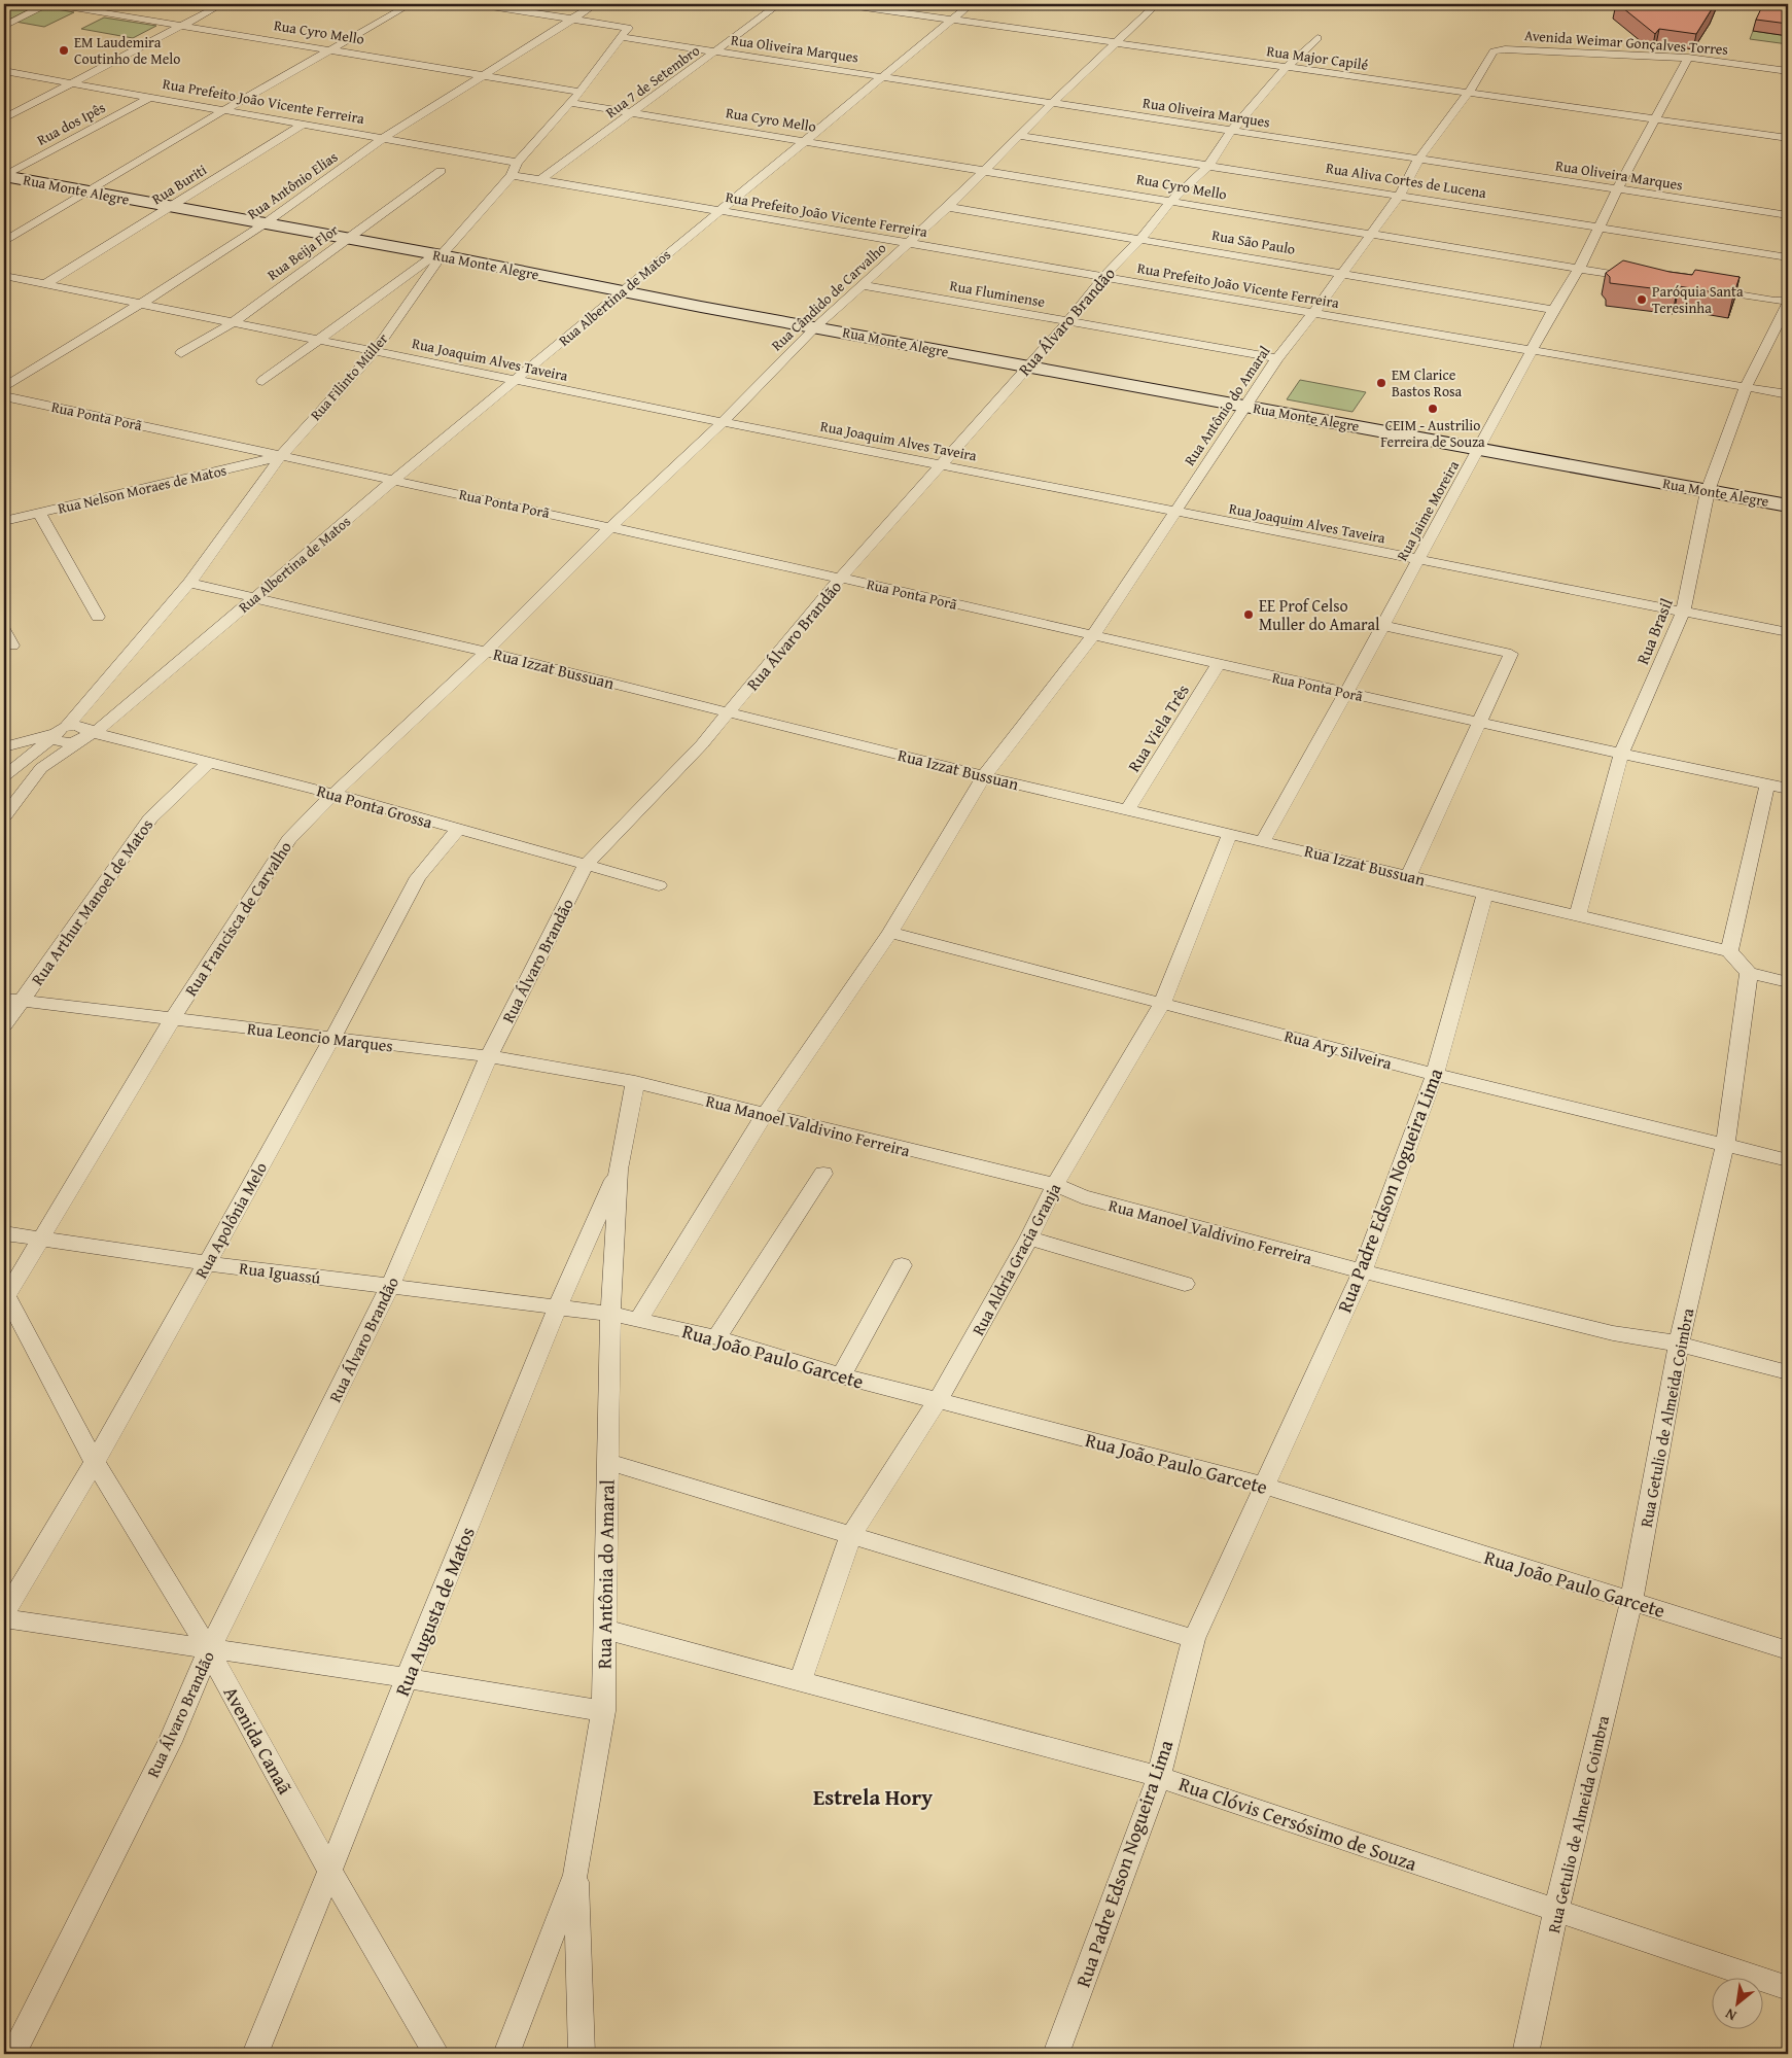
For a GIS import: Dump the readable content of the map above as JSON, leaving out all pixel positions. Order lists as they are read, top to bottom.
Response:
{
  "streets": {
    "street": [
      "Rua Cyro Mello",
      "Avenida Weimar Gonçalves Torres",
      "Rua Oliveira Marques",
      "Rua Major Capilé",
      "Rua 7 de Setembro",
      "Rua Prefeito João Vicente Ferreira",
      "Rua dos Ipês",
      "Rua Aliva Cortes de Lucena",
      "Rua Buriti",
      "Rua Antônio Elias",
      "Rua Monte Alegre",
      "Rua São Paulo",
      "Rua Beija Flor",
      "Rua Fluminense",
      "Rua Cândido de Carvalho",
      "Rua Albertina de Matos",
      "Rua Álvaro Brandão",
      "Rua Joaquim Alves Taveira",
      "Rua Filinto Müller",
      "Rua Antônio do Amaral",
      "Rua Ponta Porã",
      "Rua Nelson Moraes de Matos",
      "Rua Jaime Moreira",
      "Rua Brasil",
      "Rua Izzat Bussuan",
      "Rua Viela Três",
      "Rua Ponta Grossa",
      "Rua Arthur Manoel de Matos",
      "Rua Francisca de Carvalho",
      "Rua Leoncio Marques",
      "Rua Ary Silveira",
      "Rua Manoel Valdivino Ferreira",
      "Rua Padre Edson Nogueira Lima",
      "Rua Apolônia Melo",
      "Rua Aldria Gracia Granja",
      "Rua Iguassú",
      "Rua João Paulo Garcete",
      "Rua Getulio de Almeida Coimbra",
      "Rua Antônia do Amaral",
      "Rua Augusta de Matos",
      "Avenida Canaã",
      "Rua Clóvis Cersósimo de Souza"
    ]
  },
  "crossings": [
    ["Rua Cyro Mello", "Rua 7 de Setembro"],
    ["Rua Cyro Mello", "Rua Antônio Elias"],
    ["Rua Cyro Mello", "Rua Cândido de Carvalho"],
    ["Rua Cyro Mello", "Rua Albertina de Matos"],
    ["Rua Cyro Mello", "Rua Álvaro Brandão"],
    ["Rua Cyro Mello", "Rua Filinto Müller"],
    ["Rua Cyro Mello", "Rua Antônio do Amaral"],
    ["Rua Cyro Mello", "Rua Jaime Moreira"],
    ["Avenida Weimar Gonçalves Torres", "Rua Antônio do Amaral"],
    ["Avenida Weimar Gonçalves Torres", "Rua Jaime Moreira"],
    ["Rua Oliveira Marques", "Rua 7 de Setembro"],
    ["Rua Oliveira Marques", "Rua Cândido de Carvalho"],
    ["Rua Oliveira Marques", "Rua Albertina de Matos"],
    ["Rua Oliveira Marques", "Rua Álvaro Brandão"],
    ["Rua Oliveira Marques", "Rua Filinto Müller"],
    ["Rua Oliveira Marques", "Rua Antônio do Amaral"],
    ["Rua Oliveira Marques", "Rua Jaime Moreira"],
    ["Rua Major Capilé", "Rua Cândido de Carvalho"],
    ["Rua Major Capilé", "Rua Albertina de Matos"],
    ["Rua Major Capilé", "Rua Álvaro Brandão"],
    ["Rua Major Capilé", "Rua Antônio do Amaral"],
    ["Rua Major Capilé", "Rua Jaime Moreira"],
    ["Rua 7 de Setembro", "Rua Prefeito João Vicente Ferreira"],
    ["Rua Prefeito João Vicente Ferreira", "Rua dos Ipês"],
    ["Rua Prefeito João Vicente Ferreira", "Rua Buriti"],
    ["Rua Prefeito João Vicente Ferreira", "Rua Antônio Elias"],
    ["Rua Prefeito João Vicente Ferreira", "Rua Cândido de Carvalho"],
    ["Rua Prefeito João Vicente Ferreira", "Rua Albertina de Matos"],
    ["Rua Prefeito João Vicente Ferreira", "Rua Álvaro Brandão"],
    ["Rua Prefeito João Vicente Ferreira", "Rua Filinto Müller"],
    ["Rua Prefeito João Vicente Ferreira", "Rua Antônio do Amaral"],
    ["Rua Prefeito João Vicente Ferreira", "Rua Jaime Moreira"],
    ["Rua Prefeito João Vicente Ferreira", "Rua Brasil"],
    ["Rua dos Ipês", "Rua Monte Alegre"],
    ["Rua Aliva Cortes de Lucena", "Rua Cândido de Carvalho"],
    ["Rua Aliva Cortes de Lucena", "Rua Álvaro Brandão"],
    ["Rua Aliva Cortes de Lucena", "Rua Antônio do Amaral"],
    ["Rua Aliva Cortes de Lucena", "Rua Jaime Moreira"],
    ["Rua Buriti", "Rua Monte Alegre"],
    ["Rua Buriti", "Rua Joaquim Alves Taveira"],
    ["Rua Antônio Elias", "Rua Monte Alegre"],
    ["Rua Antônio Elias", "Rua Joaquim Alves Taveira"],
    ["Rua Antônio Elias", "Rua Filinto Müller"],
    ["Rua Monte Alegre", "Rua Beija Flor"],
    ["Rua Monte Alegre", "Rua Cândido de Carvalho"],
    ["Rua Monte Alegre", "Rua Albertina de Matos"],
    ["Rua Monte Alegre", "Rua Álvaro Brandão"],
    ["Rua Monte Alegre", "Rua Filinto Müller"],
    ["Rua Monte Alegre", "Rua Antônio do Amaral"],
    ["Rua Monte Alegre", "Rua Jaime Moreira"],
    ["Rua Monte Alegre", "Rua Brasil"],
    ["Rua São Paulo", "Rua Cândido de Carvalho"],
    ["Rua São Paulo", "Rua Álvaro Brandão"],
    ["Rua São Paulo", "Rua Antônio do Amaral"],
    ["Rua São Paulo", "Rua Jaime Moreira"],
    ["Rua Beija Flor", "Rua Joaquim Alves Taveira"],
    ["Rua Fluminense", "Rua Cândido de Carvalho"],
    ["Rua Fluminense", "Rua Álvaro Brandão"],
    ["Rua Fluminense", "Rua Antônio do Amaral"],
    ["Rua Cândido de Carvalho", "Rua Joaquim Alves Taveira"],
    ["Rua Cândido de Carvalho", "Rua Ponta Porã"],
    ["Rua Cândido de Carvalho", "Rua Francisca de Carvalho"],
    ["Rua Albertina de Matos", "Rua Joaquim Alves Taveira"],
    ["Rua Albertina de Matos", "Rua Ponta Porã"],
    ["Rua Albertina de Matos", "Rua Izzat Bussuan"],
    ["Rua Albertina de Matos", "Rua Ponta Grossa"],
    ["Rua Álvaro Brandão", "Rua Joaquim Alves Taveira"],
    ["Rua Álvaro Brandão", "Rua Ponta Porã"],
    ["Rua Álvaro Brandão", "Rua Izzat Bussuan"],
    ["Rua Álvaro Brandão", "Rua Ponta Grossa"],
    ["Rua Álvaro Brandão", "Rua Leoncio Marques"],
    ["Rua Álvaro Brandão", "Rua Iguassú"],
    ["Rua Álvaro Brandão", "Avenida Canaã"],
    ["Rua Joaquim Alves Taveira", "Rua Filinto Müller"],
    ["Rua Joaquim Alves Taveira", "Rua Antônio do Amaral"],
    ["Rua Joaquim Alves Taveira", "Rua Jaime Moreira"],
    ["Rua Joaquim Alves Taveira", "Rua Brasil"],
    ["Rua Filinto Müller", "Rua Ponta Porã"],
    ["Rua Filinto Müller", "Rua Nelson Moraes de Matos"],
    ["Rua Filinto Müller", "Rua Izzat Bussuan"],
    ["Rua Filinto Müller", "Rua Ponta Grossa"],
    ["Rua Antônio do Amaral", "Rua Ponta Porã"],
    ["Rua Antônio do Amaral", "Rua Izzat Bussuan"],
    ["Rua Antônio do Amaral", "Rua Ary Silveira"],
    ["Rua Antônio do Amaral", "Rua Manoel Valdivino Ferreira"],
    ["Rua Antônio do Amaral", "Rua João Paulo Garcete"],
    ["Rua Ponta Porã", "Rua Nelson Moraes de Matos"],
    ["Rua Ponta Porã", "Rua Jaime Moreira"],
    ["Rua Ponta Porã", "Rua Brasil"],
    ["Rua Ponta Porã", "Rua Viela Três"],
    ["Rua Ponta Porã", "Rua Francisca de Carvalho"],
    ["Rua Jaime Moreira", "Rua Izzat Bussuan"],
    ["Rua Brasil", "Rua Izzat Bussuan"],
    ["Rua Izzat Bussuan", "Rua Viela Três"],
    ["Rua Izzat Bussuan", "Rua Francisca de Carvalho"],
    ["Rua Izzat Bussuan", "Rua Padre Edson Nogueira Lima"],
    ["Rua Izzat Bussuan", "Rua Aldria Gracia Granja"],
    ["Rua Ponta Grossa", "Rua Arthur Manoel de Matos"],
    ["Rua Ponta Grossa", "Rua Francisca de Carvalho"],
    ["Rua Ponta Grossa", "Rua Apolônia Melo"],
    ["Rua Arthur Manoel de Matos", "Rua Leoncio Marques"],
    ["Rua Francisca de Carvalho", "Rua Leoncio Marques"],
    ["Rua Francisca de Carvalho", "Rua Iguassú"],
    ["Rua Francisca de Carvalho", "Avenida Canaã"],
    ["Rua Leoncio Marques", "Rua Manoel Valdivino Ferreira"],
    ["Rua Leoncio Marques", "Rua Apolônia Melo"],
    ["Rua Leoncio Marques", "Rua Antônia do Amaral"],
    ["Rua Ary Silveira", "Rua Padre Edson Nogueira Lima"],
    ["Rua Ary Silveira", "Rua Aldria Gracia Granja"],
    ["Rua Ary Silveira", "Rua Getulio de Almeida Coimbra"],
    ["Rua Manoel Valdivino Ferreira", "Rua Padre Edson Nogueira Lima"],
    ["Rua Manoel Valdivino Ferreira", "Rua Aldria Gracia Granja"],
    ["Rua Manoel Valdivino Ferreira", "Rua Getulio de Almeida Coimbra"],
    ["Rua Manoel Valdivino Ferreira", "Rua Antônia do Amaral"],
    ["Rua Padre Edson Nogueira Lima", "Rua João Paulo Garcete"],
    ["Rua Padre Edson Nogueira Lima", "Rua Clóvis Cersósimo de Souza"],
    ["Rua Apolônia Melo", "Rua Iguassú"],
    ["Rua Apolônia Melo", "Avenida Canaã"],
    ["Rua Aldria Gracia Granja", "Rua João Paulo Garcete"],
    ["Rua Aldria Gracia Granja", "Rua Clóvis Cersósimo de Souza"],
    ["Rua Iguassú", "Rua João Paulo Garcete"],
    ["Rua Iguassú", "Rua Augusta de Matos"],
    ["Rua João Paulo Garcete", "Rua Getulio de Almeida Coimbra"],
    ["Rua João Paulo Garcete", "Rua Antônia do Amaral"],
    ["Rua João Paulo Garcete", "Rua Augusta de Matos"],
    ["Rua Getulio de Almeida Coimbra", "Rua Clóvis Cersósimo de Souza"],
    ["Rua Antônia do Amaral", "Rua Augusta de Matos"],
    ["Rua Antônia do Amaral", "Rua Clóvis Cersósimo de Souza"],
    ["Rua Augusta de Matos", "Avenida Canaã"]
  ],
  "districts": ["Estrela Hory"],
  "places": [
    "EM Laudemira Coutinho de Melo",
    "Paróquia Santa Teresinha",
    "EM Clarice Bastos Rosa",
    "CEIM - Austrilio Ferreira de Souza",
    "EE Prof Celso Muller do Amaral"
  ],
  "north": "bottom left"
}
